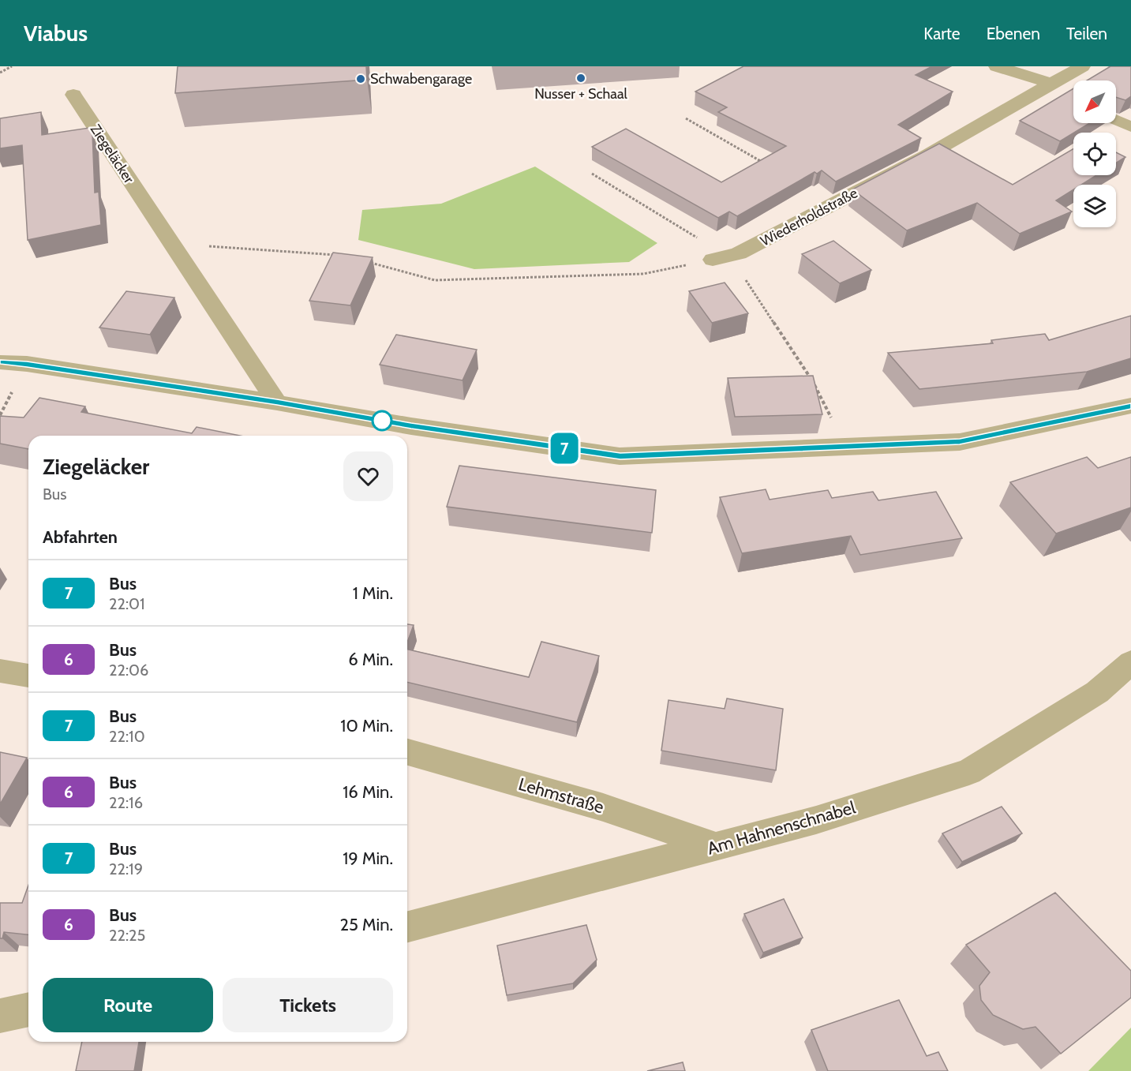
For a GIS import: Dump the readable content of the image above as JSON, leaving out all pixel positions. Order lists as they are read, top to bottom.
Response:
{
  "streets": {
    "street": [
      "Ziegeläcker",
      "Wiederholdstraße",
      "Lehmstraße",
      "Am Hahnenschnabel"
    ]
  },
  "crossings": [
    ["Lehmstraße", "Am Hahnenschnabel"]
  ],
  "places": ["Nusser + Schaal", "Schwabengarage"],
  "lines": ["bus line 7"],
  "north": "bottom left",
  "page": {
    "header": "Viabus",
    "nav": ["Karte", "Ebenen", "Teilen"],
    "on_map": "7",
    "heading": [
      ["Ziegeläcker", "Bus"],
      "Abfahrten"
    ],
    "list": [
      {
        "mark": "7",
        "name": "Bus",
        "note": "22:01",
        "value": "1 Min."
      },
      {
        "mark": "6",
        "name": "Bus",
        "note": "22:06",
        "value": "6 Min."
      },
      {
        "mark": "7",
        "name": "Bus",
        "note": "22:10",
        "value": "10 Min."
      },
      {
        "mark": "6",
        "name": "Bus",
        "note": "22:16",
        "value": "16 Min."
      },
      {
        "mark": "7",
        "name": "Bus",
        "note": "22:19",
        "value": "19 Min."
      },
      {
        "mark": "6",
        "name": "Bus",
        "note": "22:25",
        "value": "25 Min."
      }
    ],
    "buttons": ["Route", "Tickets"]
  }
}
